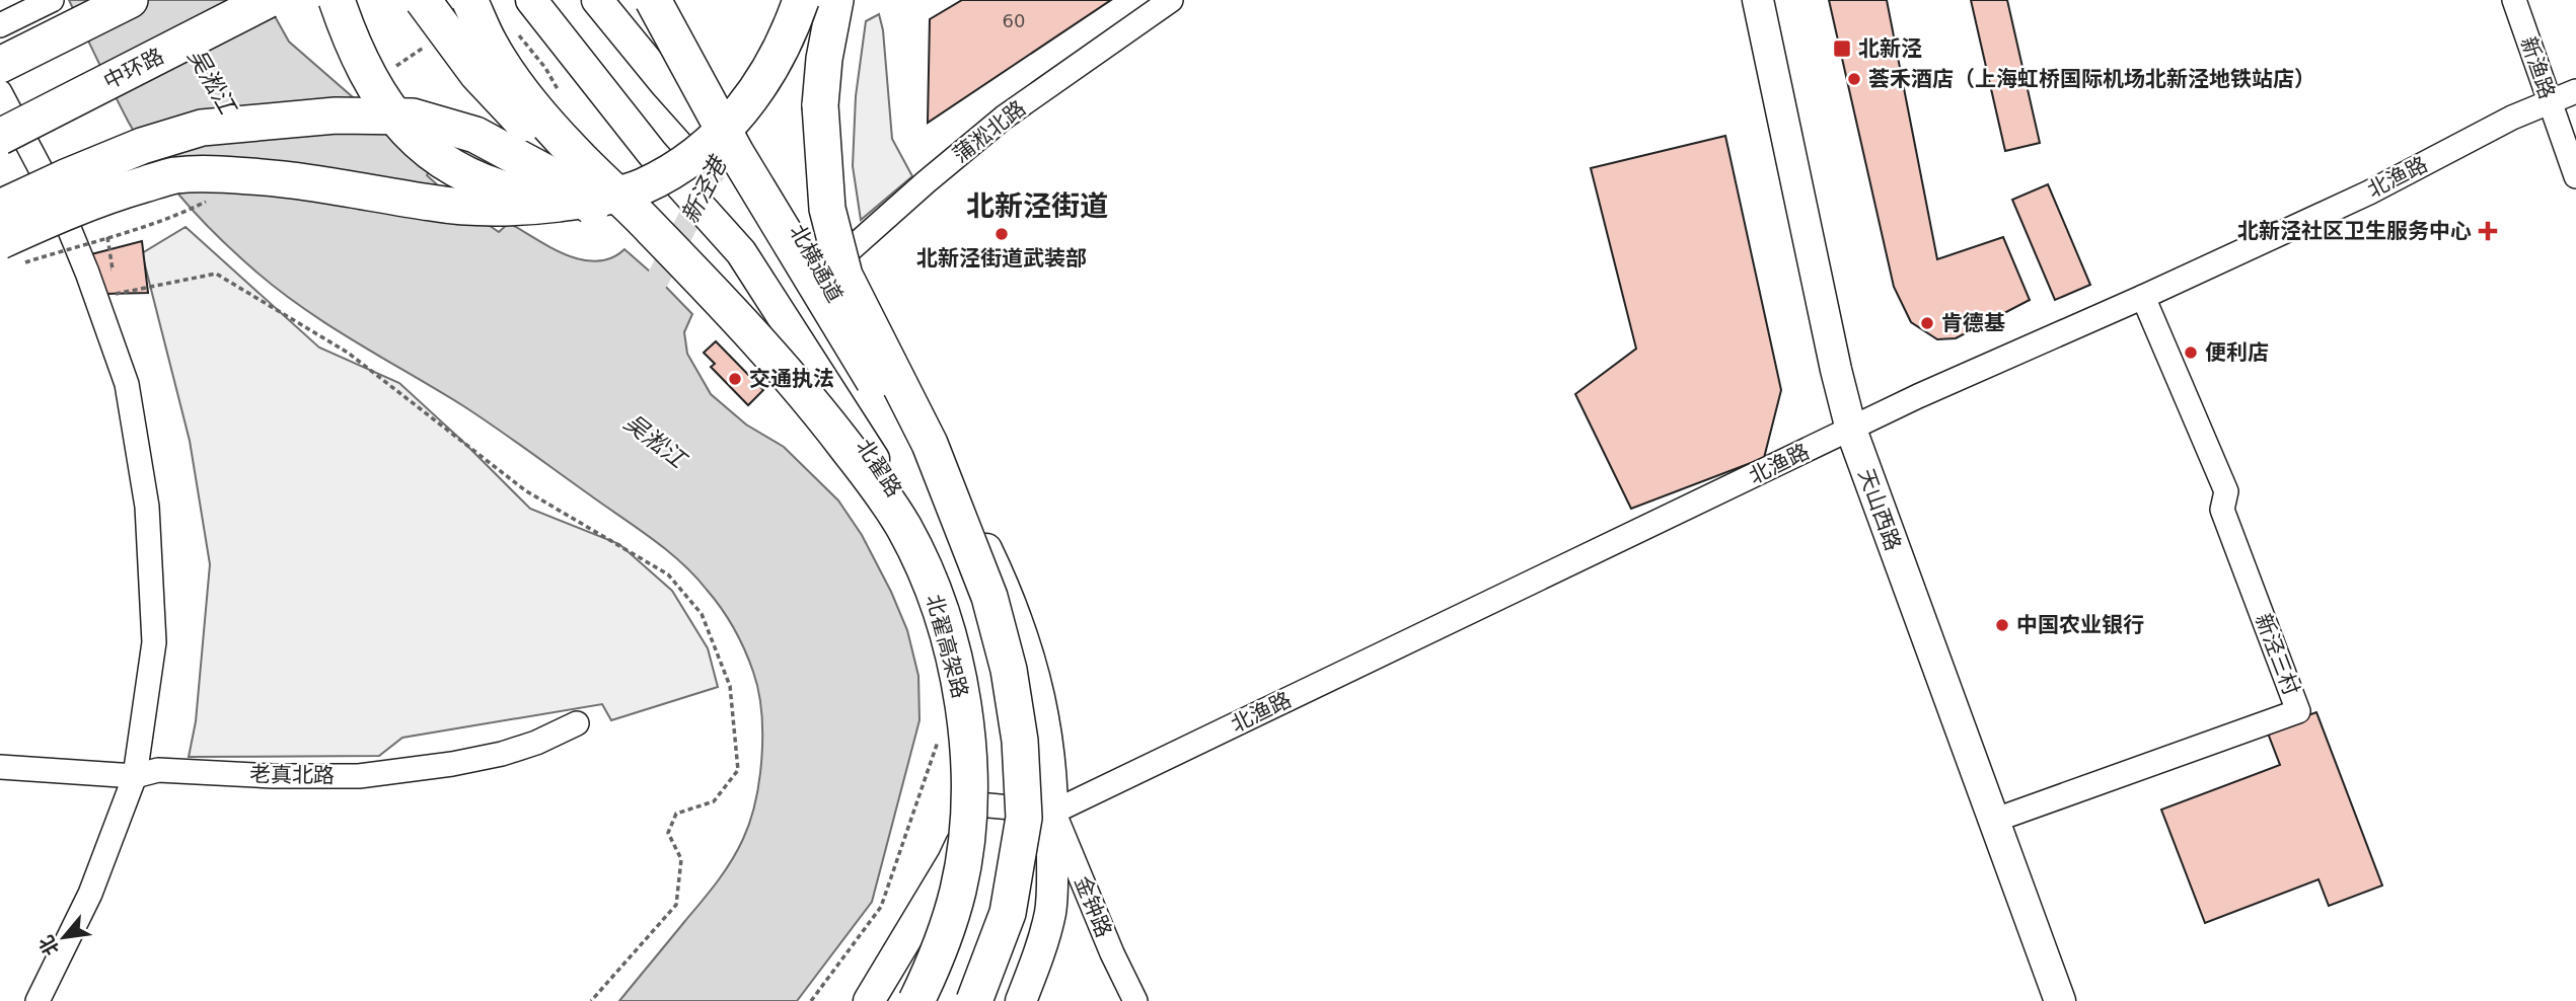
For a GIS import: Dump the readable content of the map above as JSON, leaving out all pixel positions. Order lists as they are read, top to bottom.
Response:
{
  "streets": {
    "highway": ["中环路", "北横通道", "北翟高架路"],
    "main road": ["北翟路", "天山西路"],
    "street": [
      "新渔路",
      "蒲淞北路",
      "北渔路",
      "新泾三村",
      "老真北路",
      "金钟路"
    ]
  },
  "crossings": [
    ["新渔路", "北渔路"],
    ["北渔路", "天山西路"],
    ["北渔路", "新泾三村"],
    ["北渔路", "金钟路"],
    ["天山西路", "新泾三村"]
  ],
  "districts": ["北新泾街道"],
  "water": ["吴淞江", "新泾港"],
  "places": {
    "transit": ["北新泾"],
    "other": [
      "荟禾酒店（上海虹桥国际机场北新泾地铁站店）",
      "北新泾街道武装部",
      "肯德基",
      "便利店",
      "交通执法",
      "中国农业银行"
    ],
    "health": ["北新泾社区卫生服务中心"]
  },
  "house_numbers": ["60"],
  "north": "bottom left"
}
